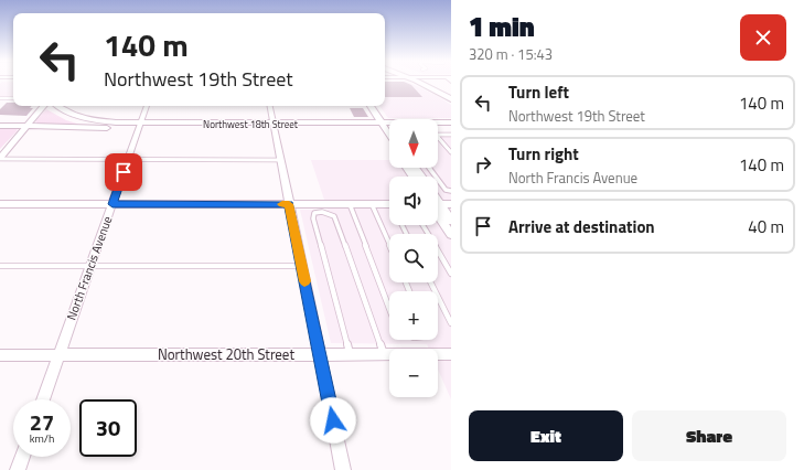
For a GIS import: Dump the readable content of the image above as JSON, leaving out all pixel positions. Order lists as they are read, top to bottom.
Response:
{
  "streets": {
    "street": ["Northwest 18th Street", "North Francis Avenue", "Northwest 20th Street"]
  },
  "crossings": [
    ["Northwest 18th Street", "North Francis Avenue"],
    ["North Francis Avenue", "Northwest 20th Street"]
  ],
  "north": "bottom",
  "page": {
    "heading": ["1 min", "320 m · 15:43"],
    "turn": ["140 m", "Northwest 19th Street"],
    "list": [
      {
        "name": "Turn left",
        "note": "Northwest 19th Street",
        "value": "140 m"
      },
      {
        "name": "Turn right",
        "note": "North Francis Avenue",
        "value": "140 m"
      },
      {
        "name": "Arrive at destination",
        "value": "40 m"
      }
    ],
    "map_buttons": ["+", "−"],
    "speed": "27 km/h",
    "limit": "30",
    "buttons": ["Exit", "Share"]
  }
}
